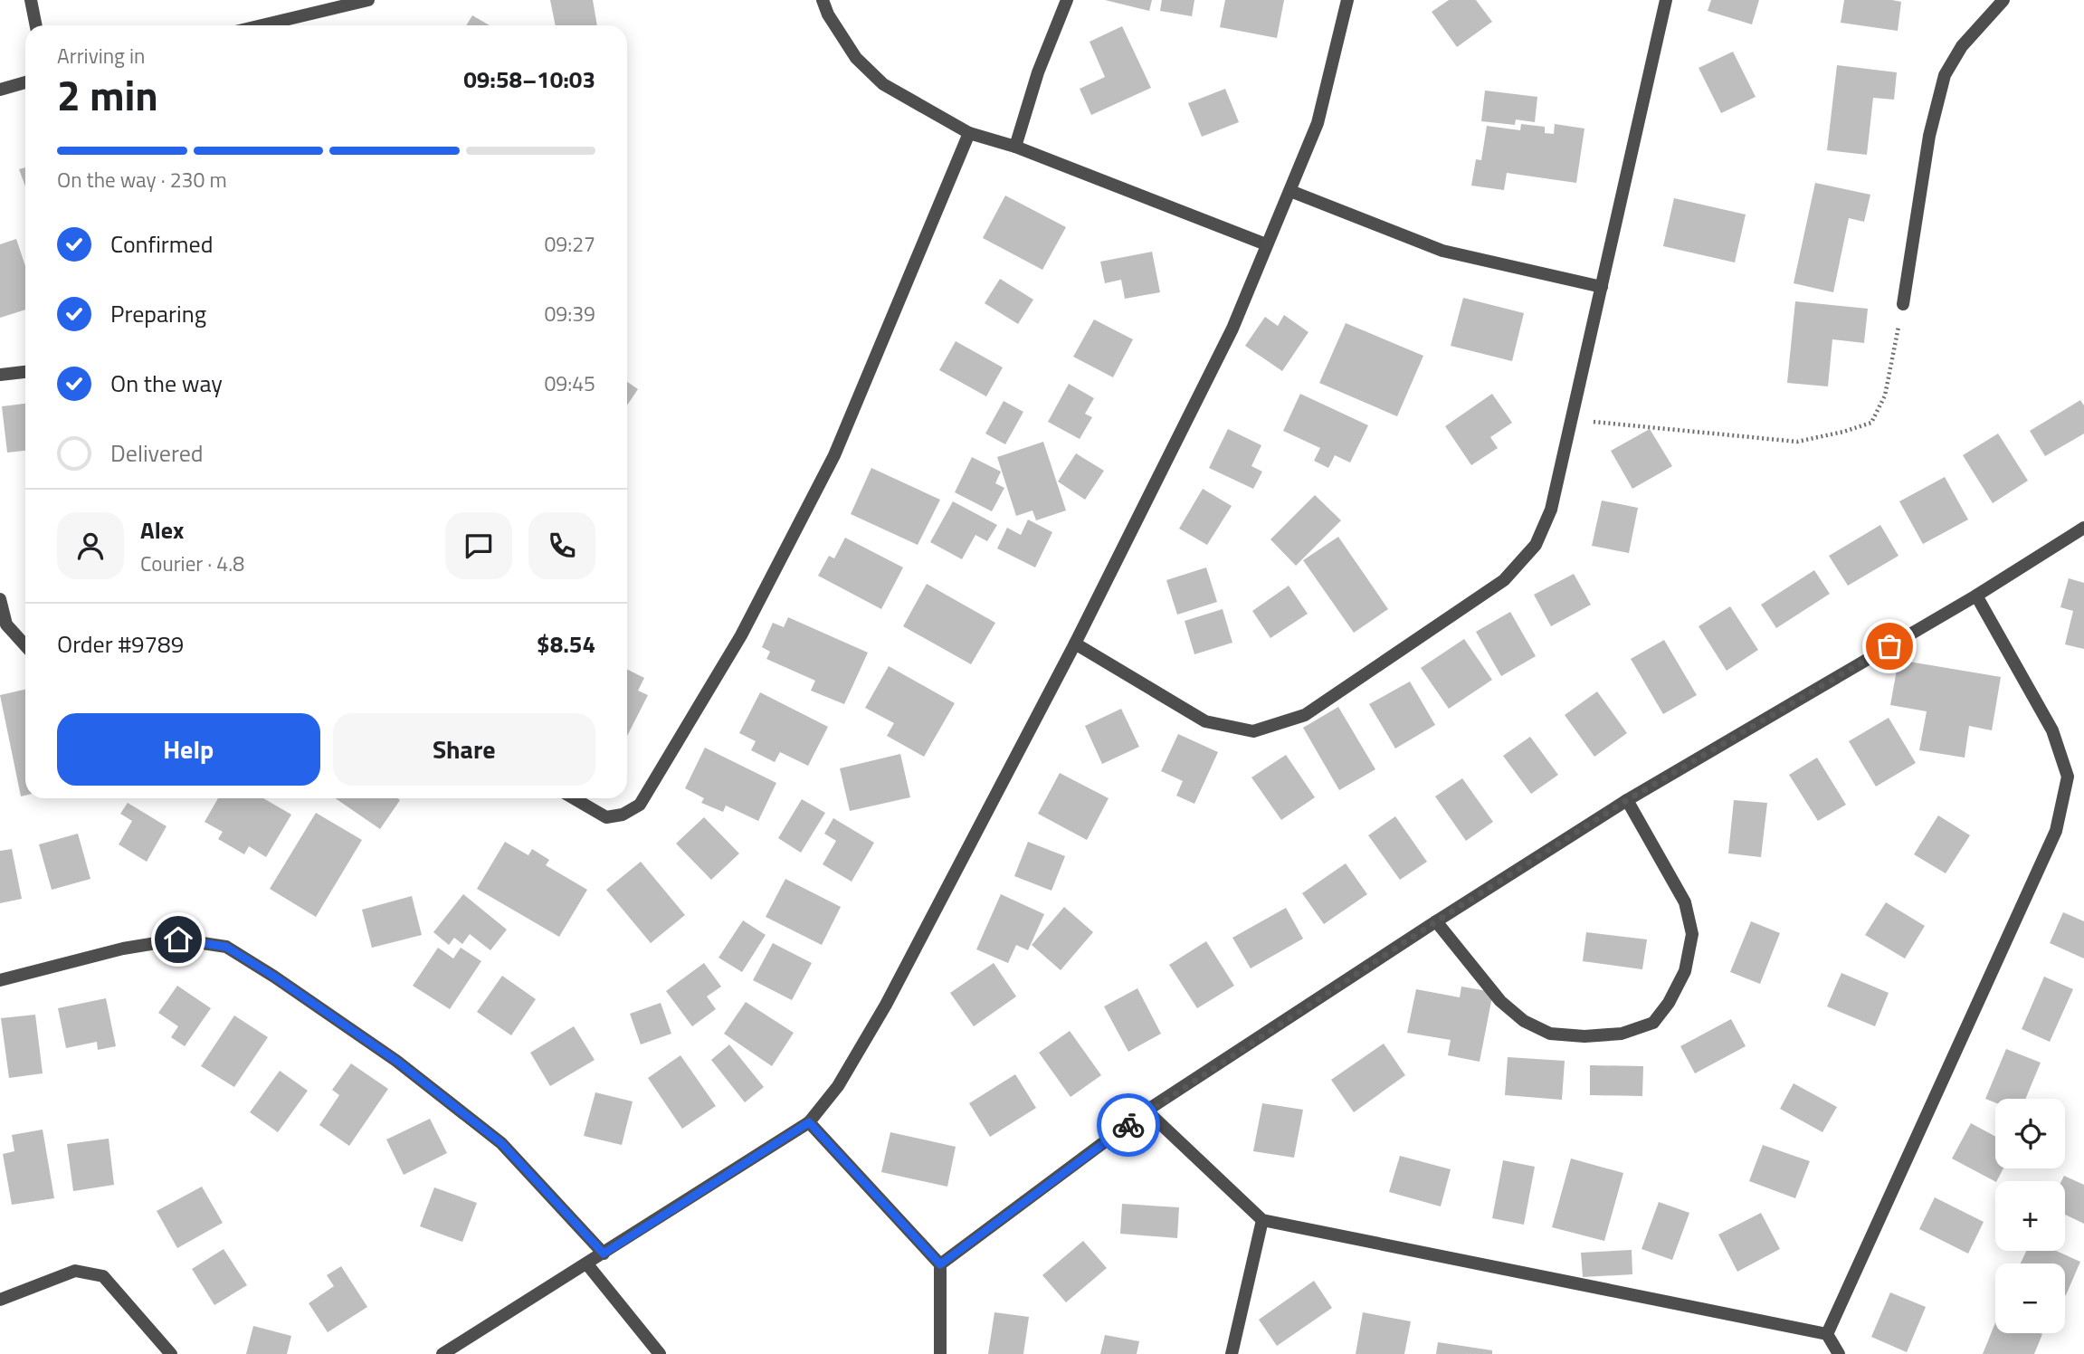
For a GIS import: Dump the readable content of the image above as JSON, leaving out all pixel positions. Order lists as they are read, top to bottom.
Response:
{
  "page": {
    "heading": ["2 min", "Arriving in", "09:58–10:03"],
    "panel": [
      "Alex",
      "Courier · 4.8",
      "Order #9789",
      "$8.54"
    ],
    "bar": "On the way · 230 m",
    "list": [
      ["Confirmed", "09:27"],
      ["Preparing", "09:39"],
      ["On the way", "09:45"],
      "Delivered"
    ],
    "buttons": ["Help", "Share"],
    "map_buttons": ["+", "−"]
  }
}
